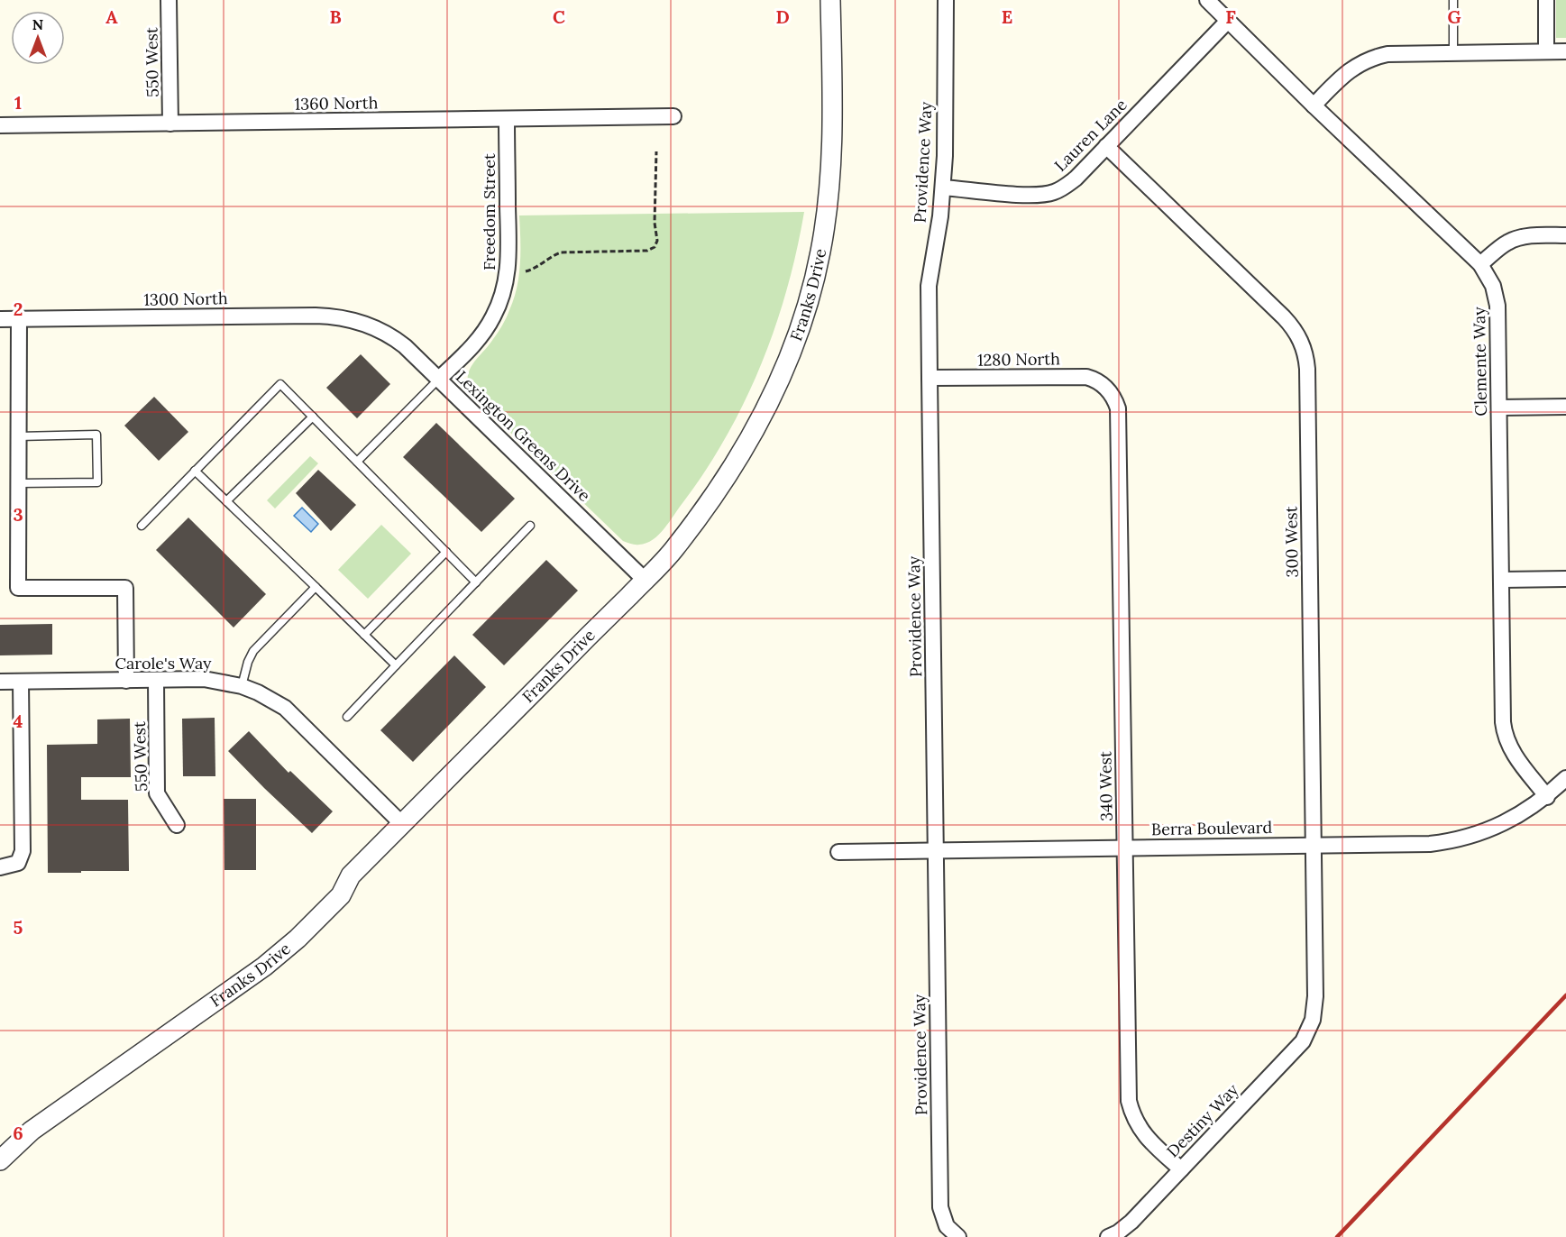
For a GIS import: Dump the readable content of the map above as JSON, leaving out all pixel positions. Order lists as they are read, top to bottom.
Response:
{
  "streets": {
    "street": [
      "550 West",
      "1360 North",
      "Lauren Lane",
      "Providence Way",
      "Freedom Street",
      "Franks Drive",
      "1300 North",
      "1280 North",
      "Clemente Way",
      "Lexington Greens Drive",
      "300 West",
      "Carole's Way",
      "340 West",
      "Berra Boulevard",
      "Destiny Way"
    ]
  },
  "crossings": [
    ["550 West", "1360 North"],
    ["550 West", "Carole's Way"],
    ["1360 North", "Freedom Street"],
    ["Lauren Lane", "Providence Way"],
    ["Lauren Lane", "Clemente Way"],
    ["Lauren Lane", "300 West"],
    ["Providence Way", "1280 North"],
    ["Providence Way", "Berra Boulevard"],
    ["Freedom Street", "Lexington Greens Drive"],
    ["Franks Drive", "Lexington Greens Drive"],
    ["Franks Drive", "Carole's Way"],
    ["1300 North", "Lexington Greens Drive"],
    ["1280 North", "340 West"],
    ["Clemente Way", "Berra Boulevard"],
    ["300 West", "Berra Boulevard"],
    ["300 West", "Destiny Way"],
    ["340 West", "Berra Boulevard"],
    ["340 West", "Destiny Way"]
  ],
  "north": "top",
  "grid": {
    "columns": [
      "A",
      "B",
      "C",
      "D",
      "E",
      "F",
      "G"
    ],
    "rows": [
      "1",
      "2",
      "3",
      "4",
      "5",
      "6"
    ]
  }
}
